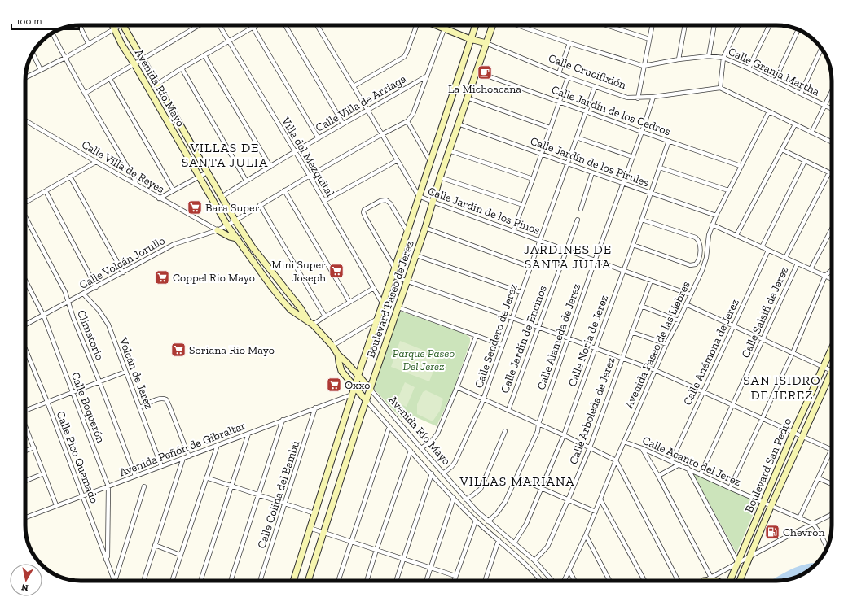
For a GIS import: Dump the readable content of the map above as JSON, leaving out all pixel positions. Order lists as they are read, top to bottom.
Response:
{
  "streets": {
    "street": [
      "Calle Crucifixión",
      "Calle Granja Martha",
      "Avenida Río Mayo",
      "Calle Villa de Arriaga",
      "Calle Jardín de los Cedros",
      "Villa del Mezquital",
      "Calle Jardín de los Pirules",
      "Calle Villa de Reyes",
      "Calle Jardín de los Pinos",
      "Calle Volcán Jorullo",
      "Boulevard Paseo de Jerez",
      "Calle Salsifi de Jerez",
      "Climatorio",
      "Calle Sendero de Jerez",
      "Calle Alameda de Jerez",
      "Calle Jardín de Encinos",
      "Calle Noria de Jerez",
      "Avenida Paseo de las Liebres",
      "Calle Anémona de Jerez",
      "Volcán de Jerez",
      "Calle Boquerón",
      "Calle Arboleda de Jerez",
      "Avenida Peñón de Gibraltar",
      "Calle Pico Quemado",
      "Calle Acanto del Jerez",
      "Boulevard San Pedro",
      "Calle Colina del Bambú"
    ]
  },
  "crossings": [
    ["Calle Crucifixión", "Boulevard Paseo de Jerez"],
    ["Calle Crucifixión", "Calle Sendero de Jerez"],
    ["Calle Crucifixión", "Calle Alameda de Jerez"],
    ["Avenida Río Mayo", "Calle Villa de Arriaga"],
    ["Avenida Río Mayo", "Calle Volcán Jorullo"],
    ["Avenida Río Mayo", "Boulevard Paseo de Jerez"],
    ["Avenida Río Mayo", "Calle Sendero de Jerez"],
    ["Avenida Río Mayo", "Calle Alameda de Jerez"],
    ["Avenida Río Mayo", "Calle Noria de Jerez"],
    ["Avenida Río Mayo", "Calle Arboleda de Jerez"],
    ["Calle Villa de Arriaga", "Villa del Mezquital"],
    ["Calle Jardín de los Cedros", "Boulevard Paseo de Jerez"],
    ["Calle Jardín de los Cedros", "Calle Sendero de Jerez"],
    ["Calle Jardín de los Cedros", "Calle Alameda de Jerez"],
    ["Calle Jardín de los Cedros", "Calle Noria de Jerez"],
    ["Calle Jardín de los Cedros", "Avenida Paseo de las Liebres"],
    ["Villa del Mezquital", "Calle Volcán Jorullo"],
    ["Villa del Mezquital", "Boulevard Paseo de Jerez"],
    ["Calle Jardín de los Pirules", "Boulevard Paseo de Jerez"],
    ["Calle Jardín de los Pirules", "Calle Sendero de Jerez"],
    ["Calle Jardín de los Pirules", "Calle Alameda de Jerez"],
    ["Calle Jardín de los Pirules", "Calle Noria de Jerez"],
    ["Calle Jardín de los Pirules", "Avenida Paseo de las Liebres"],
    ["Calle Villa de Reyes", "Calle Volcán Jorullo"],
    ["Calle Jardín de los Pinos", "Boulevard Paseo de Jerez"],
    ["Calle Jardín de los Pinos", "Calle Sendero de Jerez"],
    ["Calle Jardín de los Pinos", "Calle Alameda de Jerez"],
    ["Calle Jardín de los Pinos", "Calle Jardín de Encinos"],
    ["Calle Jardín de los Pinos", "Calle Noria de Jerez"],
    ["Calle Jardín de los Pinos", "Avenida Paseo de las Liebres"],
    ["Calle Jardín de los Pinos", "Calle Arboleda de Jerez"],
    ["Calle Volcán Jorullo", "Climatorio"],
    ["Calle Volcán Jorullo", "Volcán de Jerez"],
    ["Calle Volcán Jorullo", "Calle Boquerón"],
    ["Boulevard Paseo de Jerez", "Avenida Peñón de Gibraltar"],
    ["Calle Salsifi de Jerez", "Calle Acanto del Jerez"],
    ["Climatorio", "Avenida Peñón de Gibraltar"],
    ["Avenida Paseo de las Liebres", "Calle Acanto del Jerez"],
    ["Calle Anémona de Jerez", "Calle Acanto del Jerez"],
    ["Volcán de Jerez", "Avenida Peñón de Gibraltar"],
    ["Calle Boquerón", "Avenida Peñón de Gibraltar"],
    ["Calle Boquerón", "Calle Pico Quemado"],
    ["Avenida Peñón de Gibraltar", "Calle Pico Quemado"],
    ["Avenida Peñón de Gibraltar", "Calle Colina del Bambú"],
    ["Calle Acanto del Jerez", "Boulevard San Pedro"]
  ],
  "districts": [
    "VILLAS DE SANTA JULIA",
    "JARDINES DE SANTA JULIA",
    "SAN ISIDRO DE JEREZ",
    "VILLAS MARIANA"
  ],
  "parks": ["Parque Paseo Del Jerez"],
  "places": {
    "cafe": ["La Michoacana"],
    "supermarket": [
      "Bara Super",
      "Mini Super Joseph",
      "Coppel Rio Mayo",
      "Soriana Rio Mayo",
      "Oxxo"
    ],
    "fuel station": ["Chevron"]
  },
  "scale_bar": "100 m",
  "north": "bottom"
}
